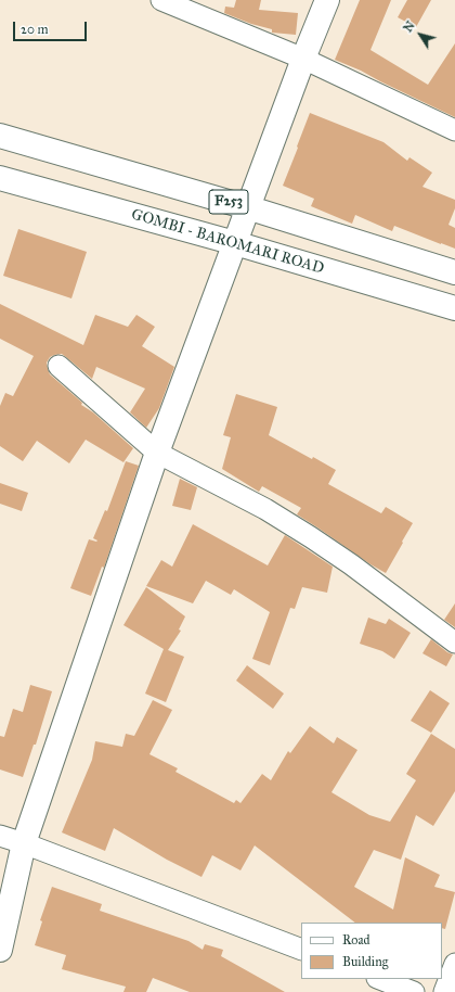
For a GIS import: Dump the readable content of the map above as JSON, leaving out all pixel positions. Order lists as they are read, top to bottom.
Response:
{
  "streets": {
    "street": ["F253", "GOMBI - BAROMARI ROAD"]
  },
  "legend": ["Road", "Building"],
  "scale_bar": "20 m",
  "north": "top left"
}
